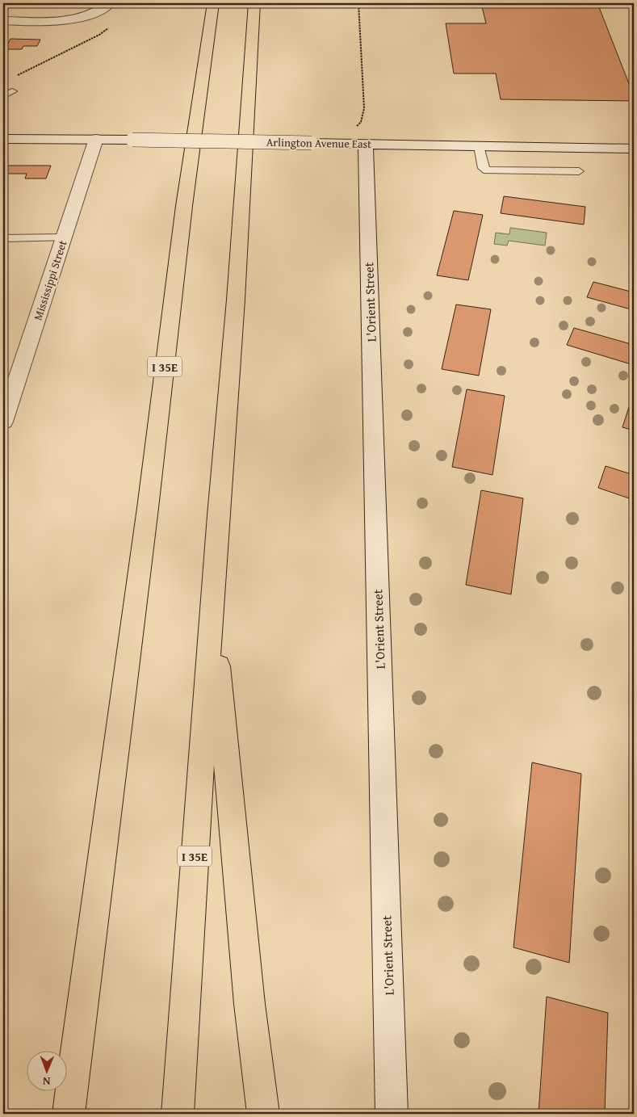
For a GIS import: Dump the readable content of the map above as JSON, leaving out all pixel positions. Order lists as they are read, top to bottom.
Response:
{
  "streets": {
    "highway": ["I 35E"],
    "street": ["Arlington Avenue East", "Mississippi Street", "L'Orient Street"]
  },
  "crossings": [
    ["Arlington Avenue East", "Mississippi Street"],
    ["Arlington Avenue East", "L'Orient Street"]
  ],
  "north": "bottom"
}
